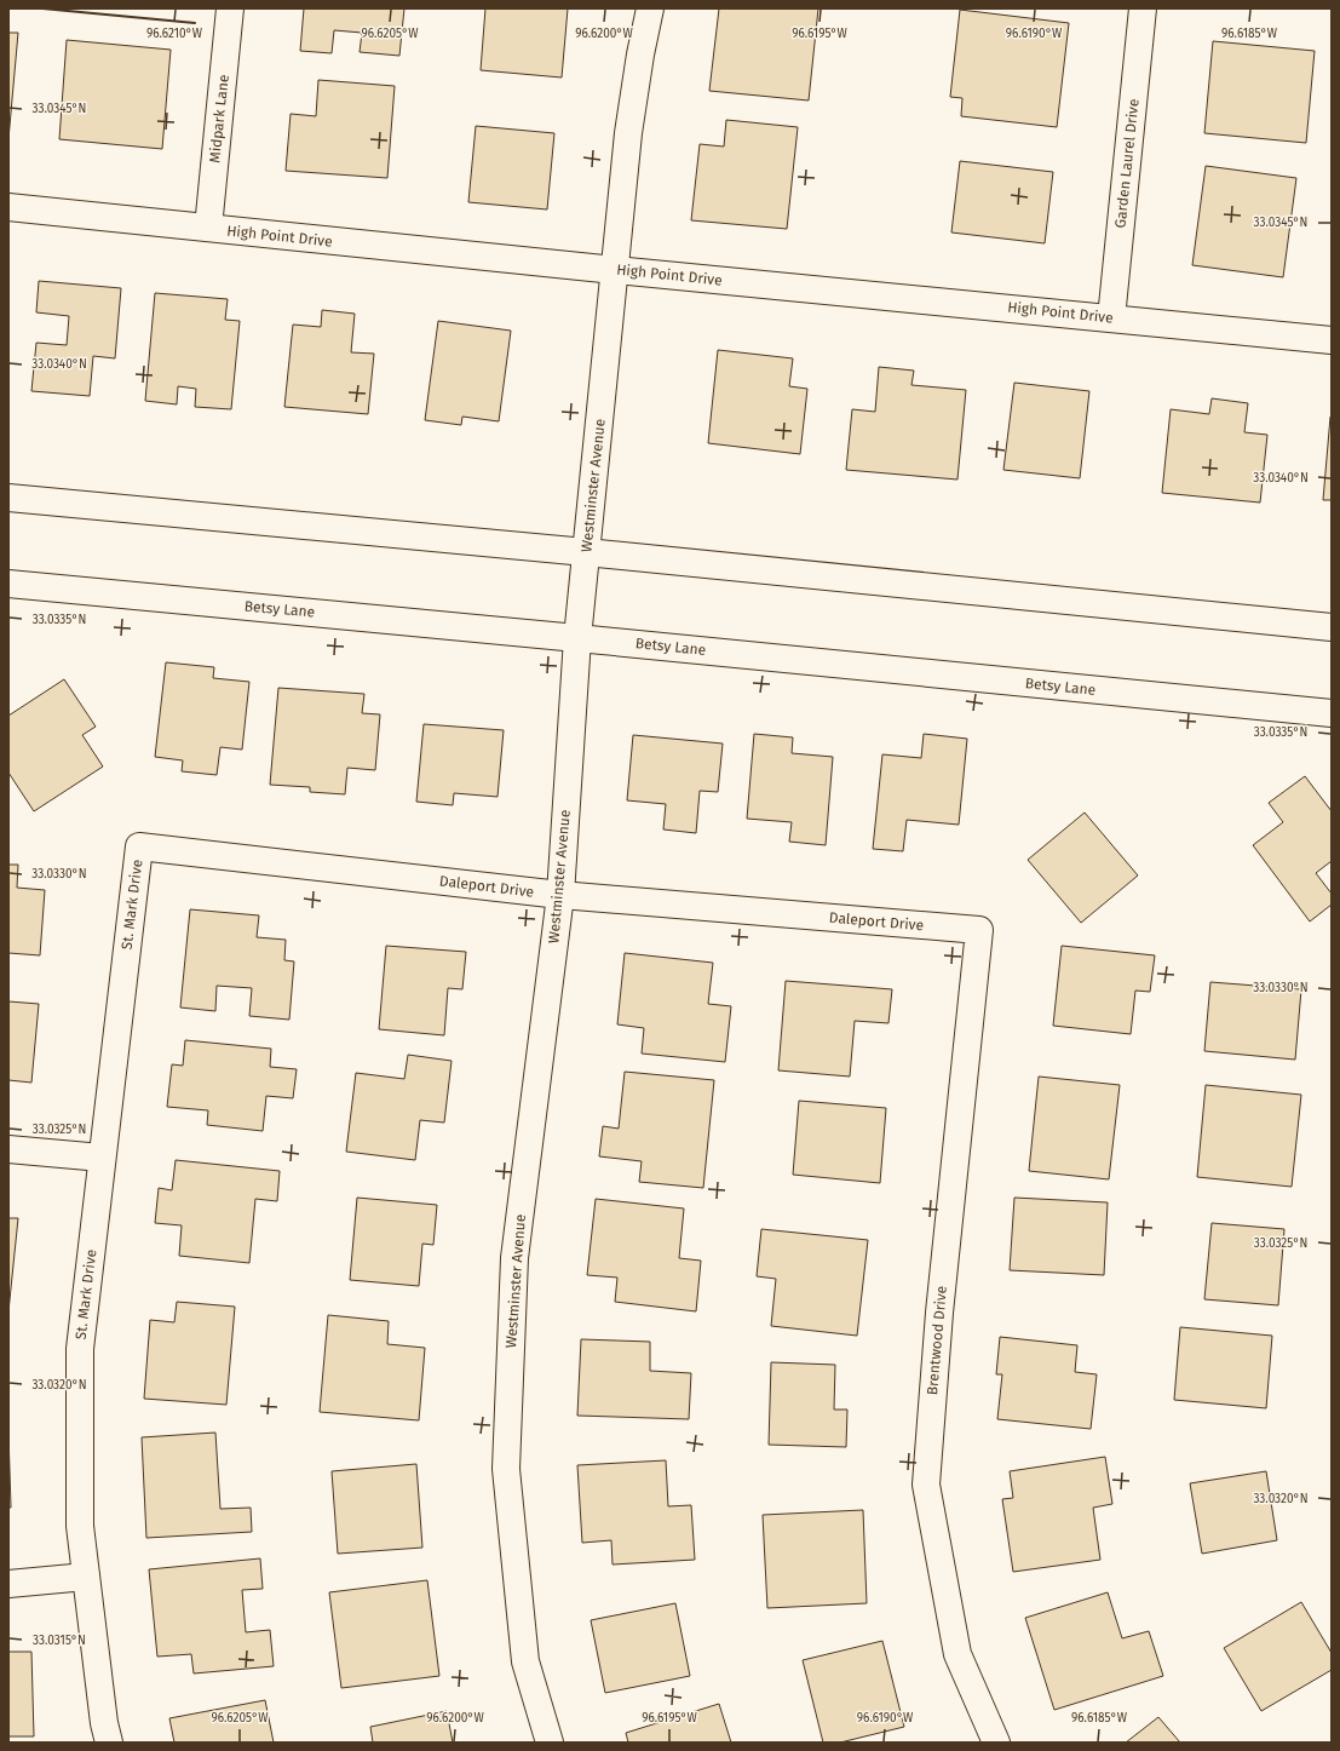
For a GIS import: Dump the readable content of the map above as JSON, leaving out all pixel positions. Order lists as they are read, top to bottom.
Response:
{
  "streets": {
    "street": [
      "Midpark Lane",
      "Garden Laurel Drive",
      "High Point Drive",
      "Westminster Avenue",
      "Betsy Lane",
      "Daleport Drive",
      "St. Mark Drive",
      "Brentwood Drive"
    ]
  },
  "crossings": [
    ["Midpark Lane", "High Point Drive"],
    ["Garden Laurel Drive", "High Point Drive"],
    ["High Point Drive", "Westminster Avenue"],
    ["Westminster Avenue", "Betsy Lane"],
    ["Westminster Avenue", "Daleport Drive"],
    ["Daleport Drive", "St. Mark Drive"],
    ["Daleport Drive", "Brentwood Drive"]
  ],
  "coordinates": [
    "96.6210°W",
    "96.6205°W",
    "96.6200°W",
    "96.6195°W",
    "96.6190°W",
    "96.6185°W",
    "33.0345°N",
    "33.0340°N",
    "33.0335°N",
    "33.0330°N",
    "33.0325°N",
    "33.0320°N",
    "33.0315°N"
  ]
}
